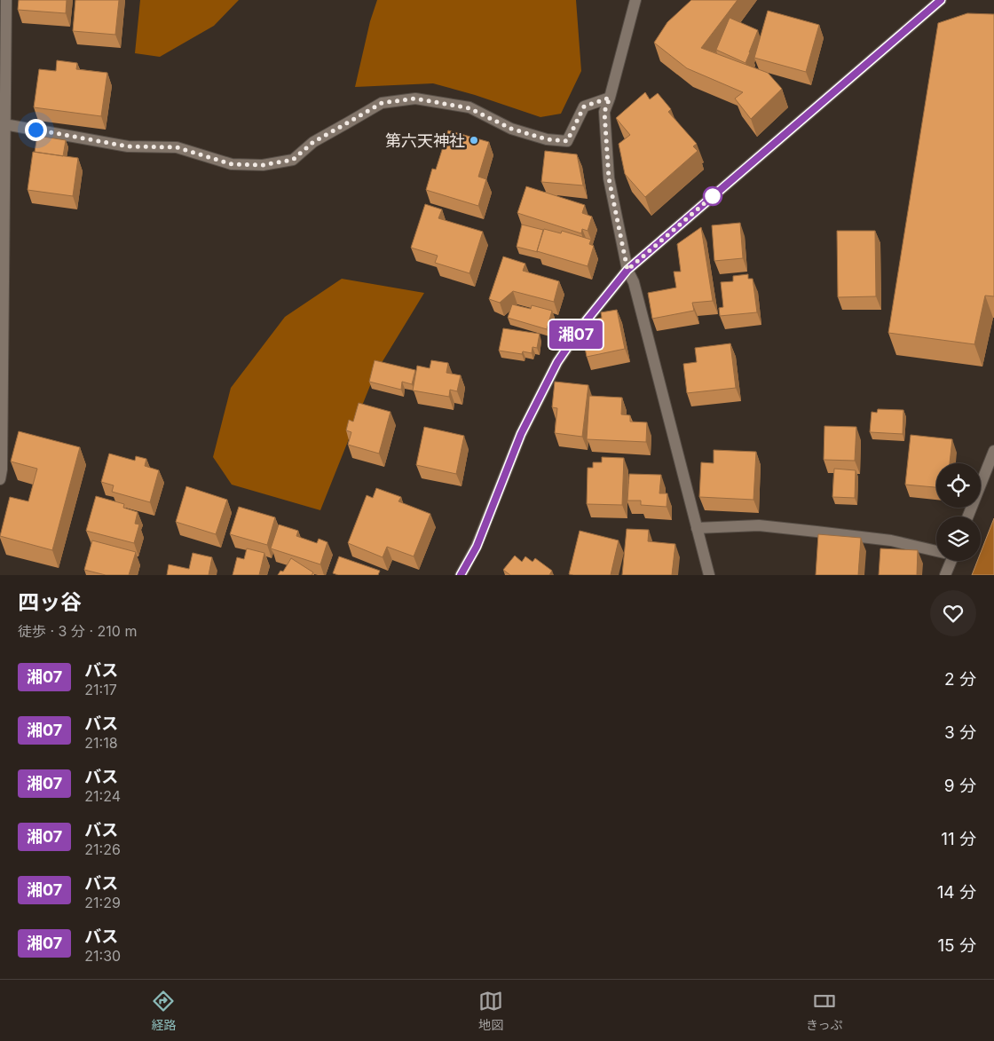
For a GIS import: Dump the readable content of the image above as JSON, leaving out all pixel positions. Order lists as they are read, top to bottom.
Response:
{
  "places": ["第六天神社"],
  "lines": ["bus line 湘07"],
  "page": {
    "on_map": "湘07",
    "heading": ["四ッ谷", "徒歩 · 3 分 · 210 m"],
    "list": [
      {
        "mark": "湘07",
        "name": "バス",
        "note": "21:17",
        "value": "2 分"
      },
      {
        "mark": "湘07",
        "name": "バス",
        "note": "21:18",
        "value": "3 分"
      },
      {
        "mark": "湘07",
        "name": "バス",
        "note": "21:24",
        "value": "9 分"
      },
      {
        "mark": "湘07",
        "name": "バス",
        "note": "21:26",
        "value": "11 分"
      },
      {
        "mark": "湘07",
        "name": "バス",
        "note": "21:29",
        "value": "14 分"
      },
      {
        "mark": "湘07",
        "name": "バス",
        "note": "21:30",
        "value": "15 分"
      }
    ],
    "tabs": ["経路", "地図", "きっぷ"]
  }
}
